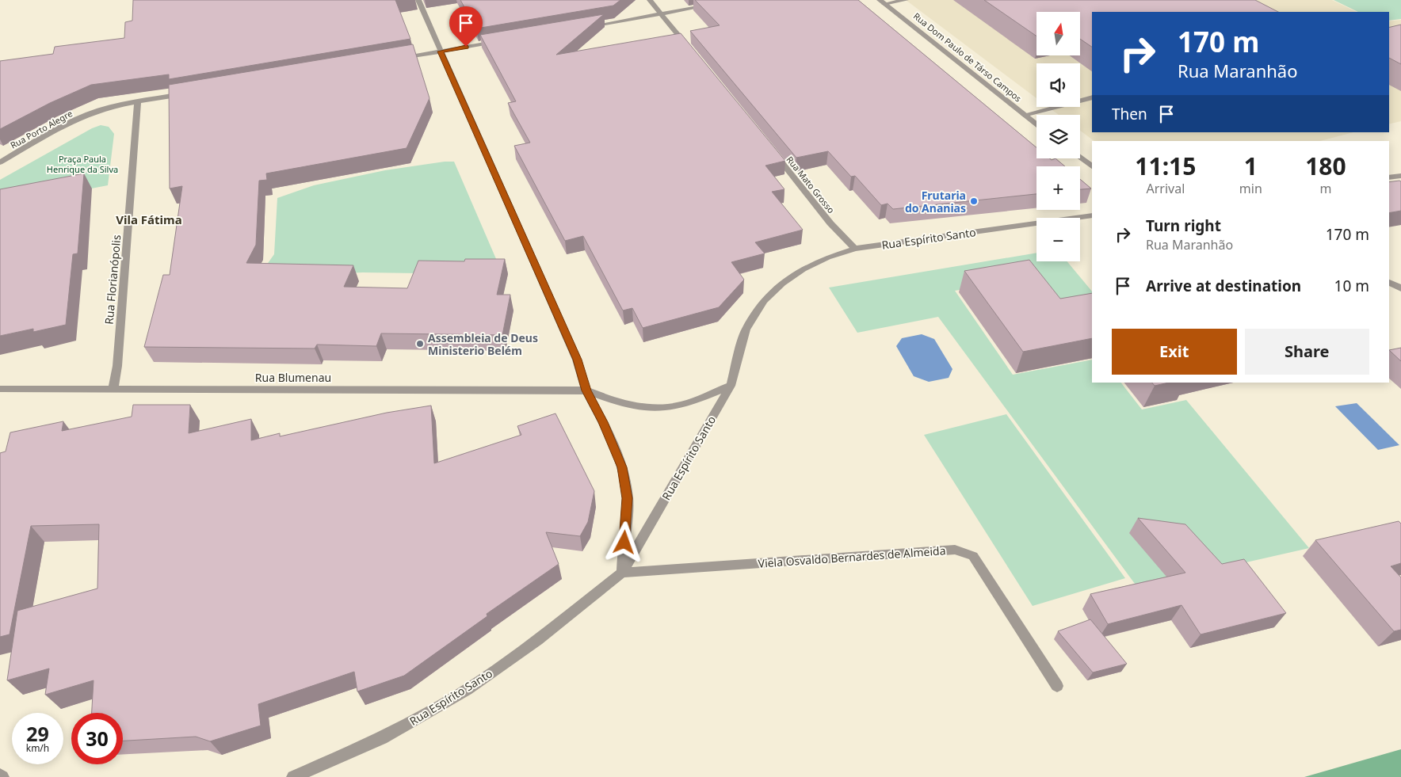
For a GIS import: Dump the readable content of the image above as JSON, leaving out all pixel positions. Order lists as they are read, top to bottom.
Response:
{
  "streets": {
    "street": [
      "Rua Dom Paulo de Társo Campos",
      "Rua Porto Alegre",
      "Rua Mato Grosso",
      "Rua Espírito Santo",
      "Rua Florianópolis",
      "Rua Blumenau",
      "Viela Osvaldo Bernardes de Almeida"
    ]
  },
  "crossings": [
    ["Rua Porto Alegre", "Rua Florianópolis"],
    ["Rua Mato Grosso", "Rua Espírito Santo"],
    ["Rua Espírito Santo", "Viela Osvaldo Bernardes de Almeida"],
    ["Rua Florianópolis", "Rua Blumenau"]
  ],
  "districts": ["Vila Fátima"],
  "parks": ["Praça Paula Henrique da Silva"],
  "places": ["Frutaria do Ananias", "Assembleia de Deus Ministerio Belém"],
  "north": "top",
  "page": {
    "map_buttons": ["+", "−"],
    "turn": ["170 m", "Rua Maranhão"],
    "then": "Then",
    "eta": [
      "11:15",
      "Arrival",
      "1",
      "min",
      "180",
      "m"
    ],
    "list": [
      {
        "name": "Turn right",
        "note": "Rua Maranhão",
        "value": "170 m"
      },
      {
        "name": "Arrive at destination",
        "value": "10 m"
      }
    ],
    "buttons": ["Exit", "Share"],
    "speed": "29 km/h",
    "limit": "30"
  }
}
